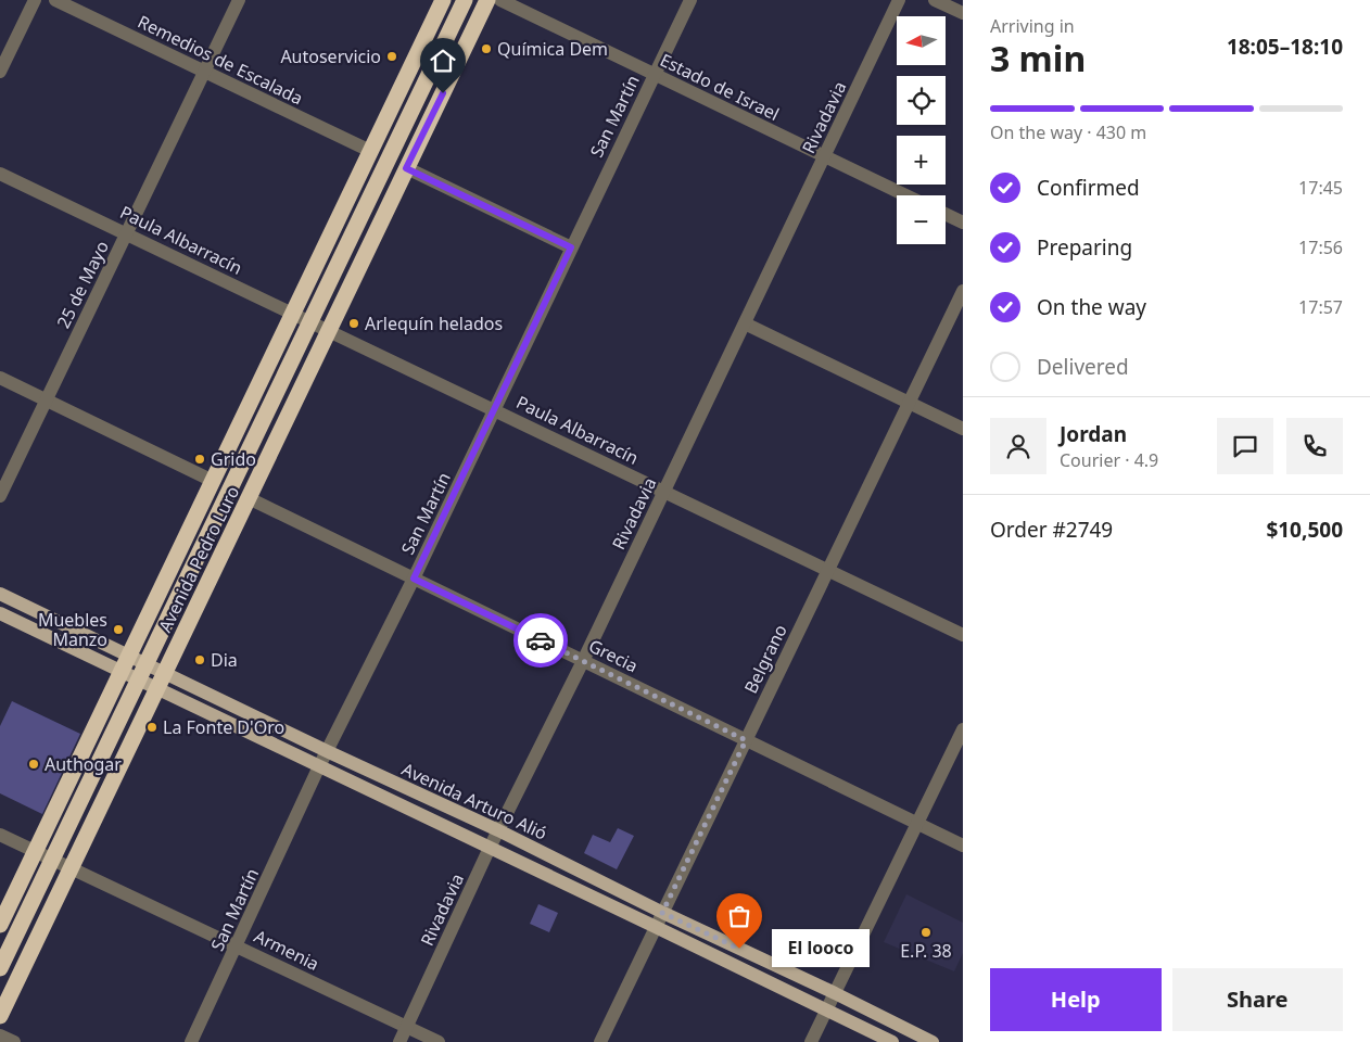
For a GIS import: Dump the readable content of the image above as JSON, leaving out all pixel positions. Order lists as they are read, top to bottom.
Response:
{
  "streets": {
    "highway": ["Avenida Pedro Luro"],
    "main road": ["Avenida Arturo Alió"],
    "street": [
      "Remedios de Escalada",
      "Estado de Israel",
      "San Martín",
      "Rivadavia",
      "Paula Albarracín",
      "25 de Mayo",
      "Grecia",
      "Belgrano",
      "Armenia"
    ]
  },
  "crossings": [
    ["Remedios de Escalada", "25 de Mayo"],
    ["Remedios de Escalada", "Avenida Pedro Luro"],
    ["Estado de Israel", "San Martín"],
    ["Estado de Israel", "Rivadavia"],
    ["San Martín", "Paula Albarracín"],
    ["San Martín", "Grecia"],
    ["San Martín", "Avenida Arturo Alió"],
    ["San Martín", "Armenia"],
    ["Rivadavia", "Paula Albarracín"],
    ["Rivadavia", "Grecia"],
    ["Rivadavia", "Avenida Arturo Alió"],
    ["Rivadavia", "Armenia"],
    ["Paula Albarracín", "25 de Mayo"],
    ["Paula Albarracín", "Avenida Pedro Luro"],
    ["Paula Albarracín", "Belgrano"],
    ["Avenida Pedro Luro", "Grecia"],
    ["Avenida Pedro Luro", "Avenida Arturo Alió"],
    ["Avenida Pedro Luro", "Armenia"],
    ["Grecia", "Belgrano"],
    ["Belgrano", "Avenida Arturo Alió"]
  ],
  "places": [
    "Química Dem",
    "Autoservicio",
    "Arlequín helados",
    "Grido",
    "Muebles Manzo",
    "Dia",
    "La Fonte D'Oro",
    "Authogar",
    "E.P. 38",
    "El looco"
  ],
  "north": "left",
  "page": {
    "heading": ["3 min", "Arriving in", "18:05–18:10"],
    "panel": [
      "Jordan",
      "Courier · 4.9",
      "Order #2749",
      "$10,500"
    ],
    "map_buttons": ["+", "−"],
    "bar": "On the way · 430 m",
    "list": [
      ["Confirmed", "17:45"],
      ["Preparing", "17:56"],
      ["On the way", "17:57"],
      "Delivered"
    ],
    "bubble": "El looco",
    "buttons": ["Help", "Share"]
  }
}
